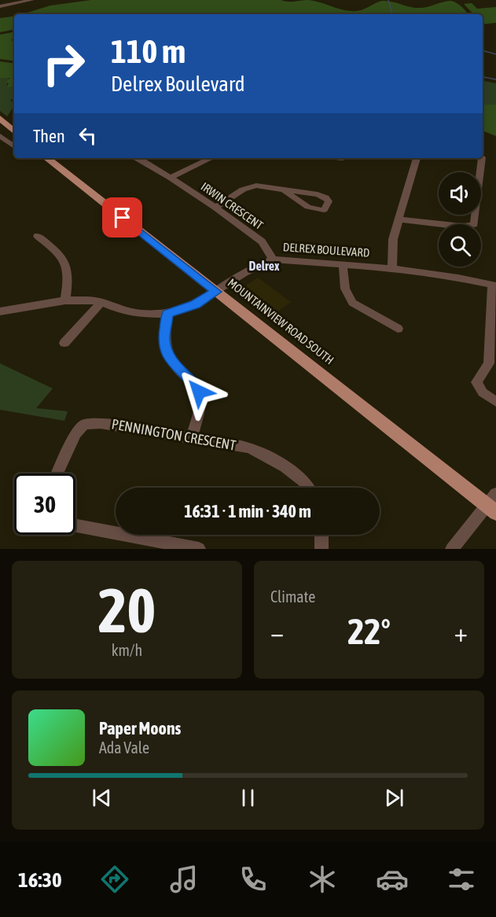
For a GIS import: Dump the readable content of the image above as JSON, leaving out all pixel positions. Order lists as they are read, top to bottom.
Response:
{
  "streets": {
    "main road": ["MOUNTAINVIEW ROAD SOUTH"],
    "street": ["IRWIN CRESCENT", "DELREX BOULEVARD", "PENNINGTON CRESCENT"]
  },
  "crossings": [
    ["IRWIN CRESCENT", "DELREX BOULEVARD"],
    ["DELREX BOULEVARD", "MOUNTAINVIEW ROAD SOUTH"]
  ],
  "districts": ["Delrex"],
  "page": {
    "turn": ["110 m", "Delrex Boulevard"],
    "then": "Then",
    "limit": "30",
    "trip": "16:31 · 1 min · 340 m",
    "tile": [
      ["20", "km/h"],
      "Climate"
    ],
    "heat": ["−", "22°", "+"],
    "song": ["Paper Moons", "Ada Vale"],
    "tabs": "16:30"
  }
}
